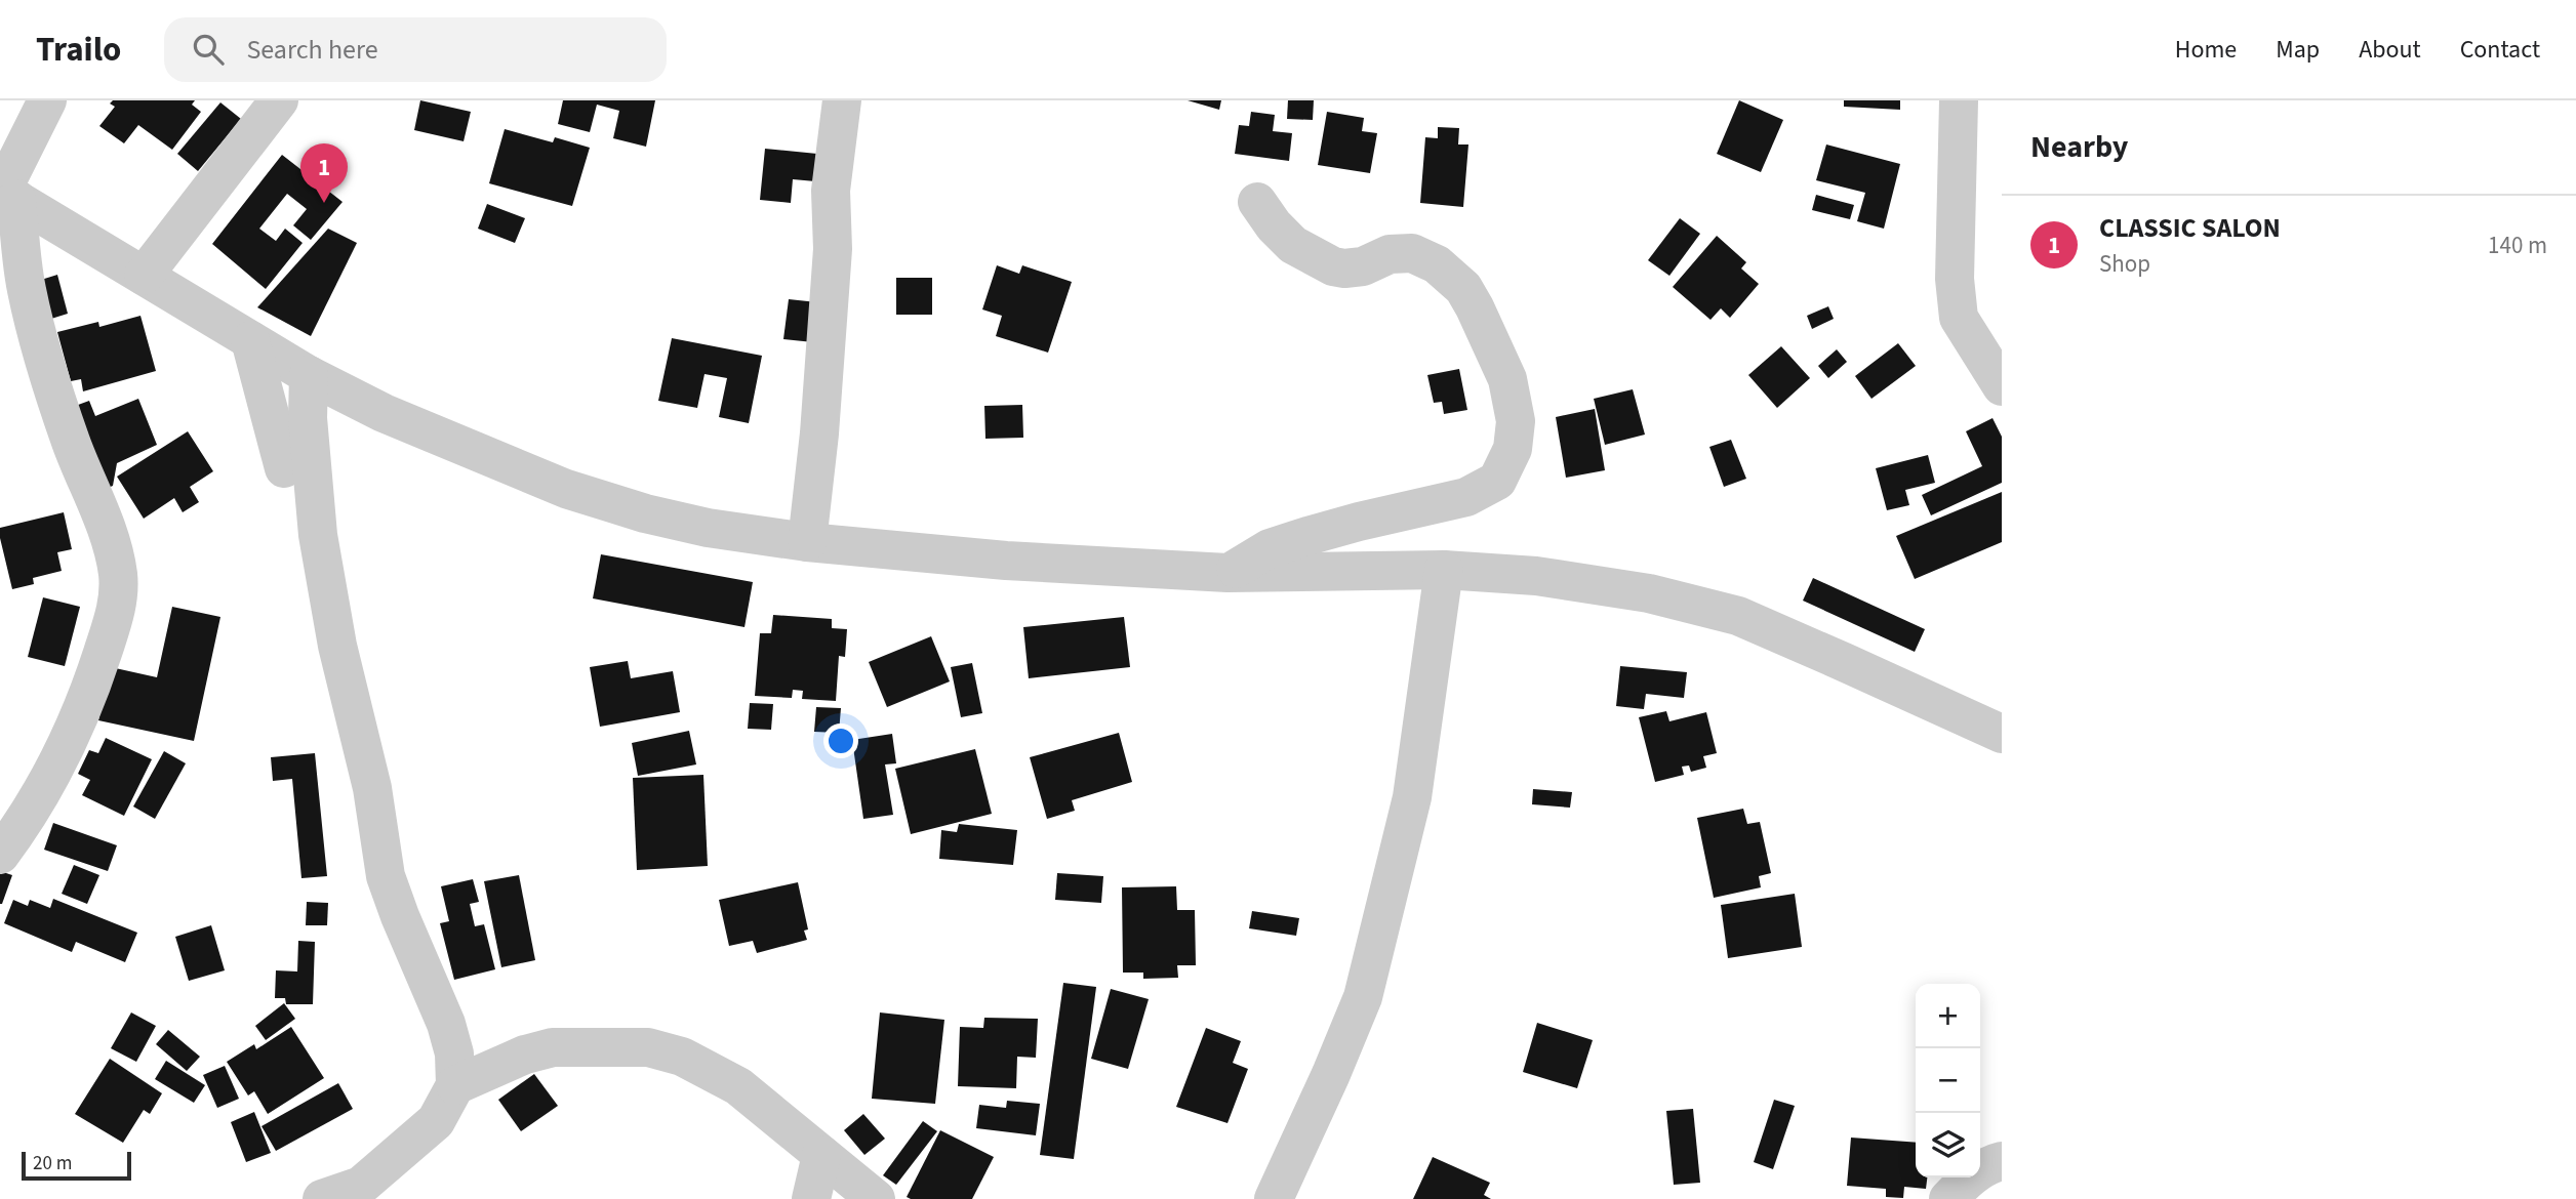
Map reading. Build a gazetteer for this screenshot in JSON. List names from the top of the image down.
{
  "scale_bar": "20 m",
  "page": {
    "header": "Trailo",
    "search": "Search here",
    "nav": [
      "Home",
      "Map",
      "About",
      "Contact"
    ],
    "heading": "Nearby",
    "pins": "1",
    "list": [
      {
        "mark": "1",
        "name": "CLASSIC SALON",
        "note": "Shop",
        "value": "140 m"
      }
    ],
    "map_buttons": ["+", "−"],
    "scale": "20 m"
  }
}
